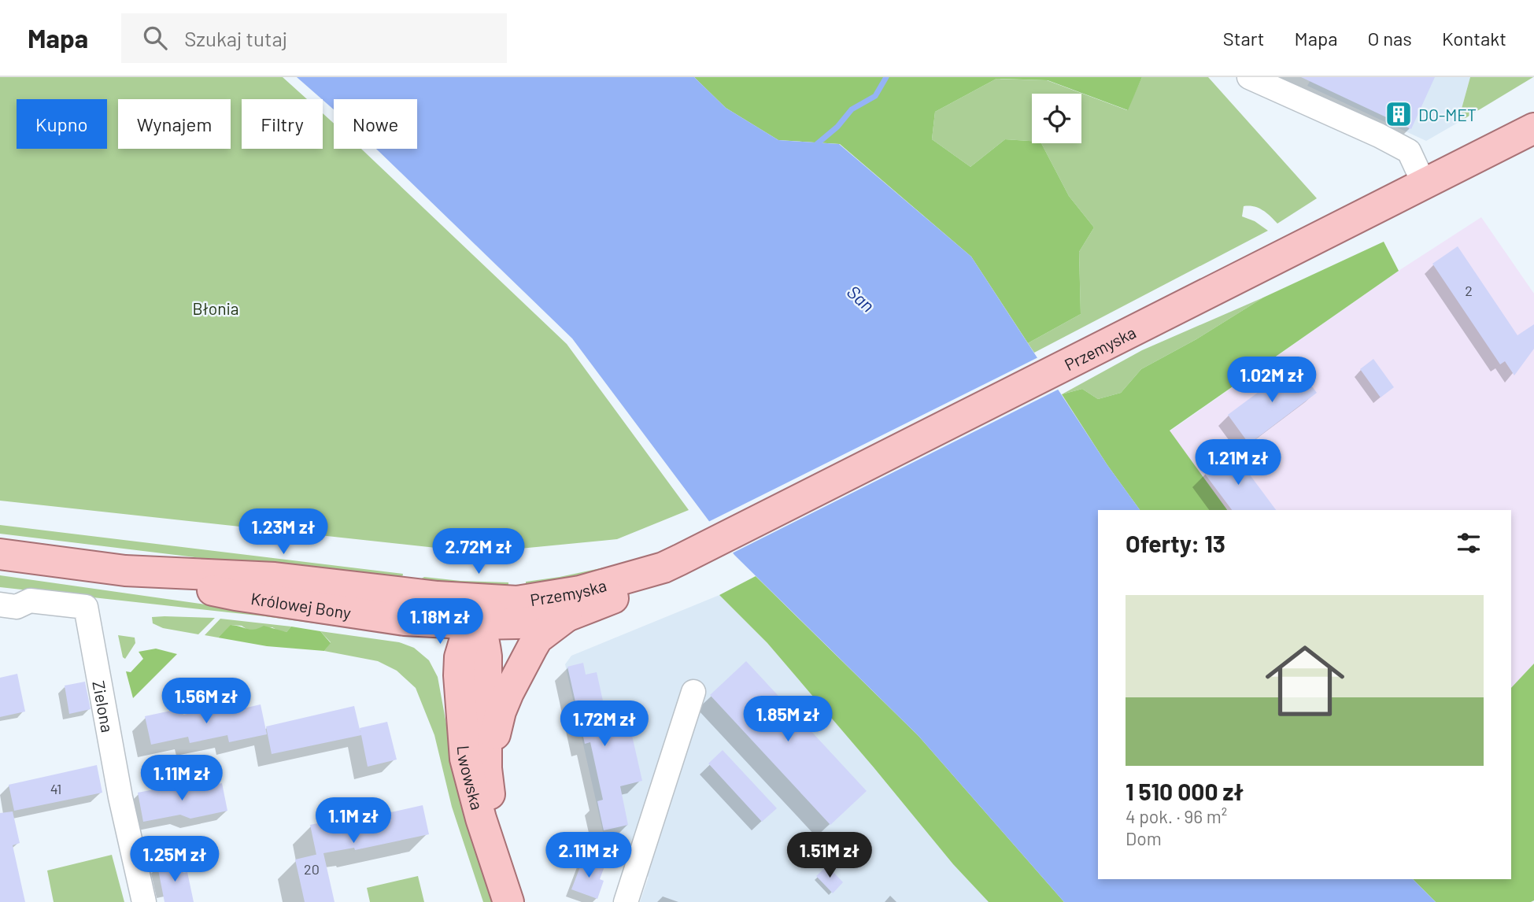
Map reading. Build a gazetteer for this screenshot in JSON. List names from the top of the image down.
{
  "streets": {
    "main road": ["Przemyska", "Królowej Bony", "Lwowska"],
    "street": ["Zielona"]
  },
  "crossings": [
    ["Przemyska", "Królowej Bony"],
    ["Przemyska", "Lwowska"],
    ["Królowej Bony", "Lwowska"]
  ],
  "water": ["San"],
  "parks": ["Błonia"],
  "places": {
    "building": ["DO-MET"]
  },
  "house_numbers": ["2", "41", "20"],
  "page": {
    "header": "Mapa",
    "search": "Szukaj tutaj",
    "nav": [
      "Start",
      "Mapa",
      "O nas",
      "Kontakt"
    ],
    "chip": [
      "Kupno",
      "Wynajem",
      "Filtry",
      "Nowe"
    ],
    "price": [
      "1.02M zł",
      "1.21M zł",
      "1.23M zł",
      "2.72M zł",
      "1.18M zł",
      "1.56M zł",
      "1.85M zł",
      "1.72M zł",
      "1.11M zł",
      "1.1M zł",
      "2.11M zł",
      "1.51M zł",
      "1.25M zł"
    ],
    "heading": "Oferty: 13",
    "list": [
      {
        "name": "1 510 000 zł",
        "note": "4 pok. · 96 m² · Dom"
      }
    ]
  }
}
